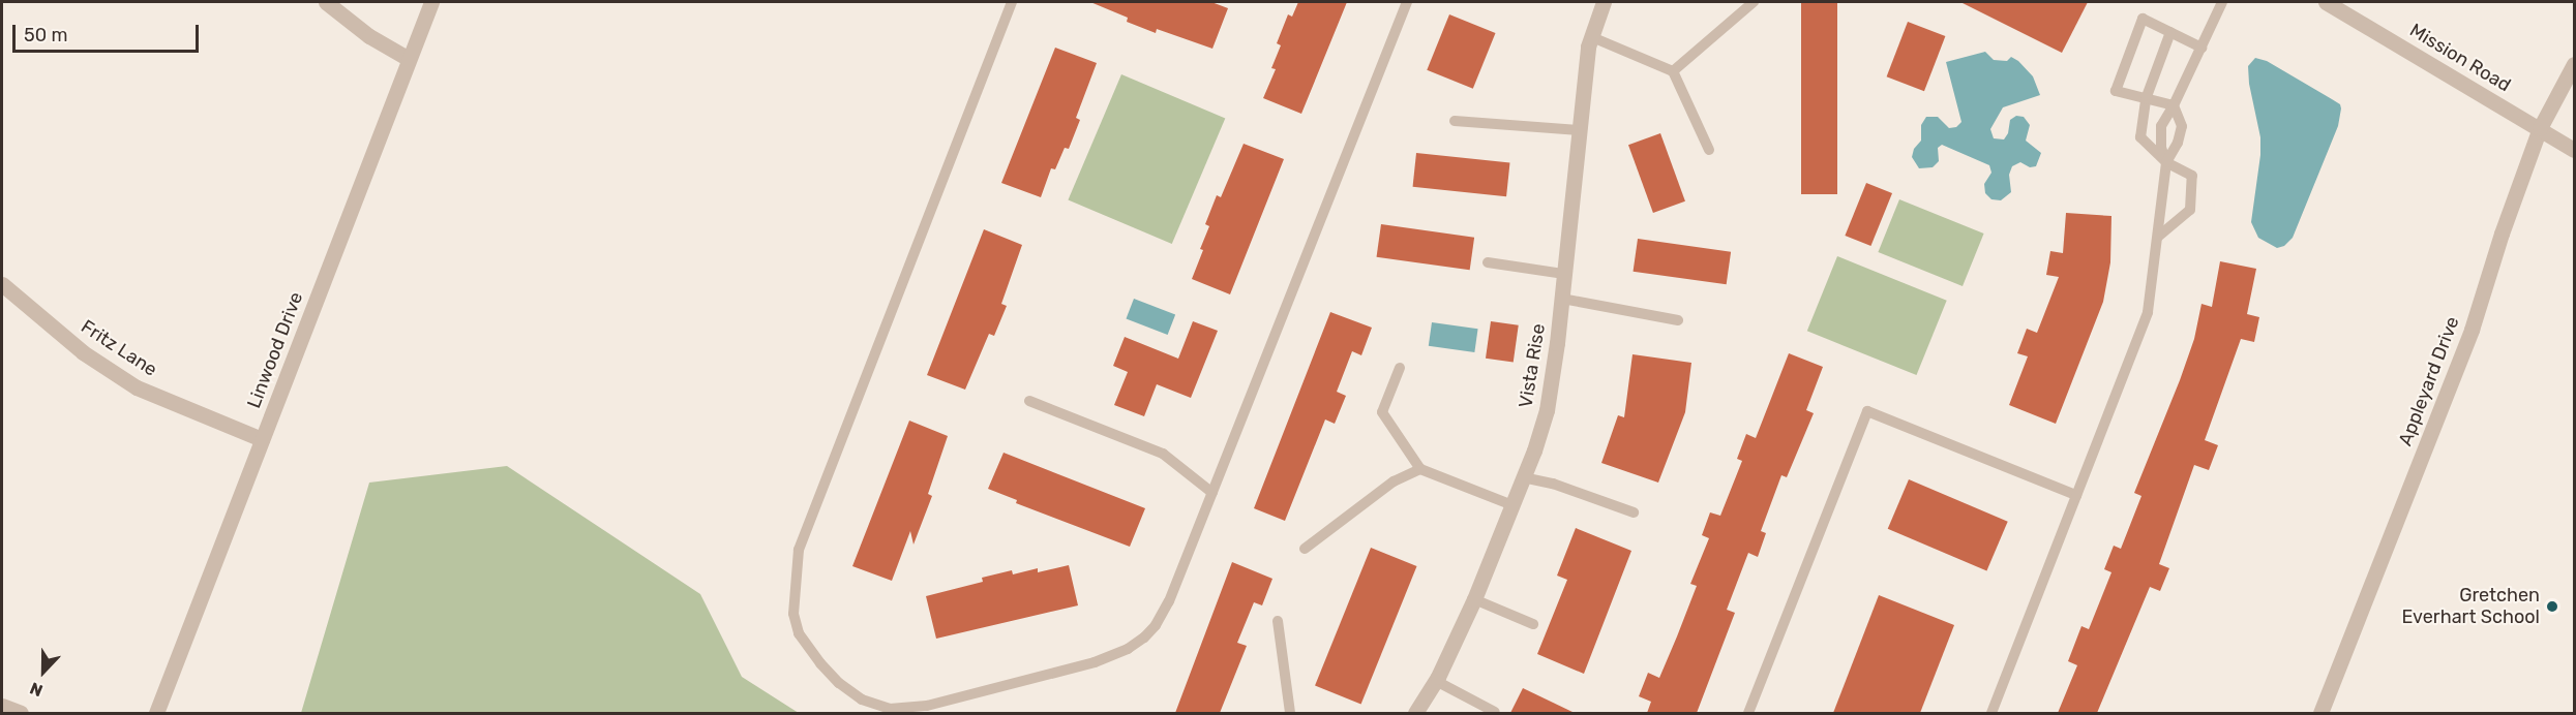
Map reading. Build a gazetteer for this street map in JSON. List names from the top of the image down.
{
  "streets": {
    "street": [
      "Mission Road",
      "Fritz Lane",
      "Linwood Drive",
      "Vista Rise",
      "Appleyard Drive"
    ]
  },
  "crossings": [
    ["Mission Road", "Appleyard Drive"],
    ["Fritz Lane", "Linwood Drive"]
  ],
  "places": ["Gretchen Everhart School"],
  "scale_bar": "50 m",
  "north": "bottom"
}
